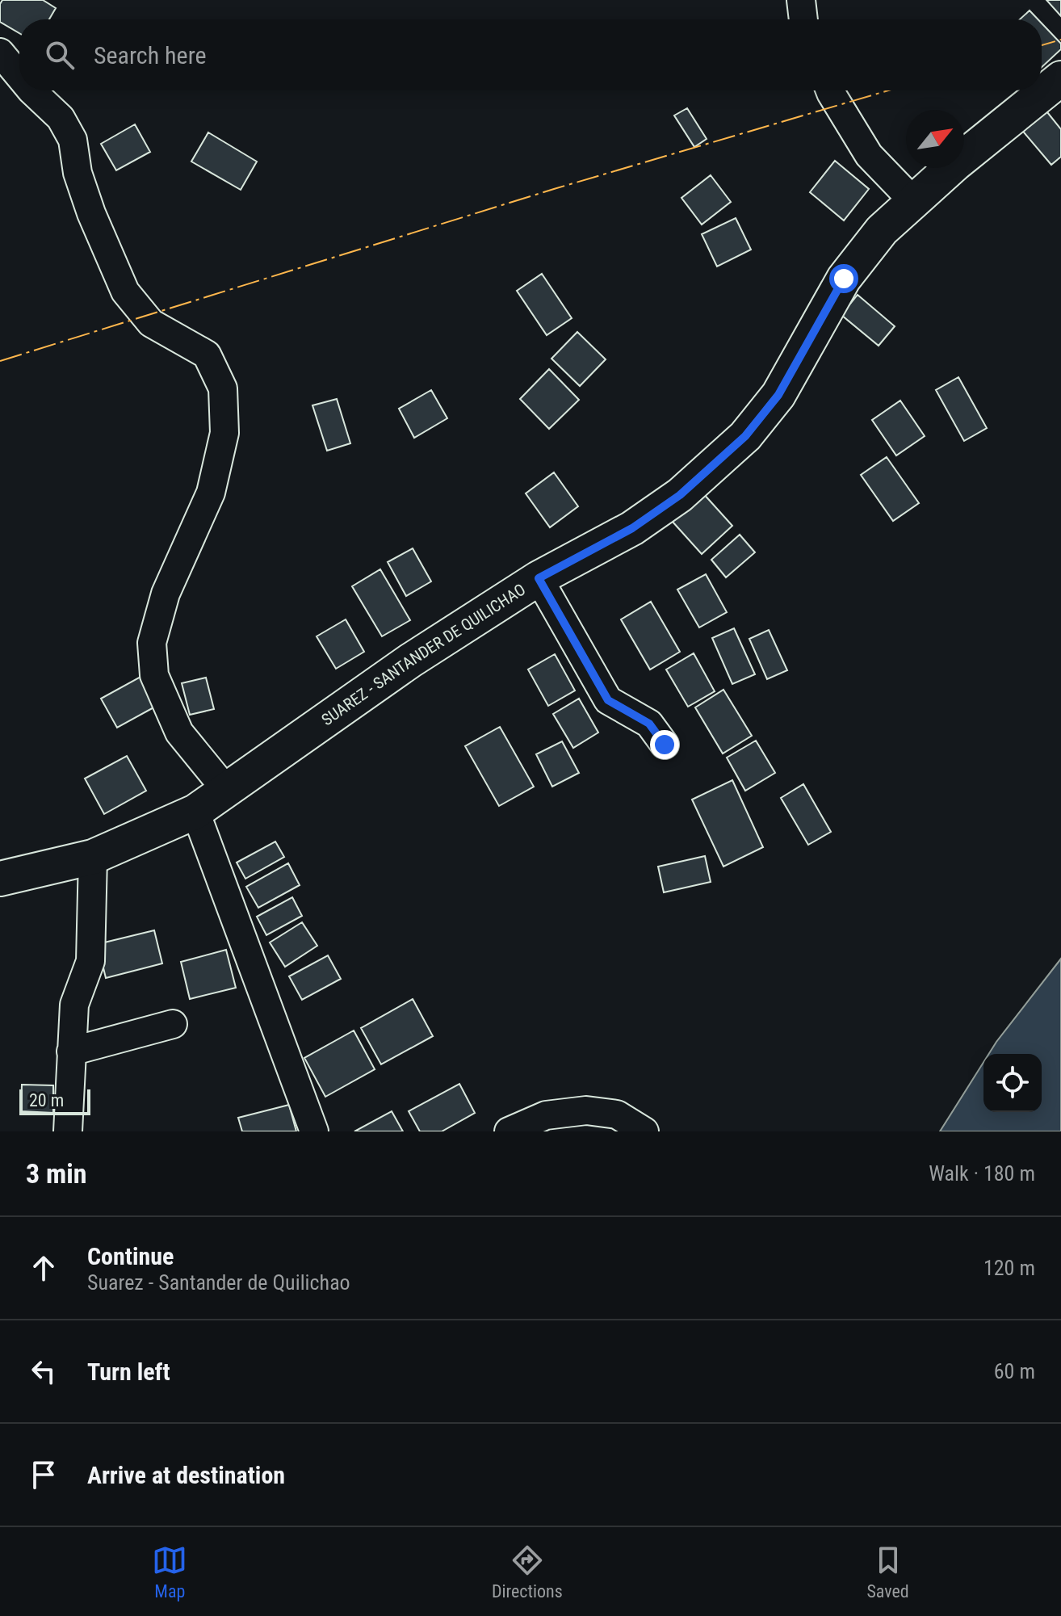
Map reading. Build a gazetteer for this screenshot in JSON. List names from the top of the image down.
{
  "streets": {
    "main road": ["SUAREZ - SANTANDER DE QUILICHAO"]
  },
  "scale_bar": "20 m",
  "north": "top right",
  "page": {
    "search": "Search here",
    "scale": "20 m",
    "heading": ["3 min", "Walk · 180 m"],
    "list": [
      ["Continue", "Suarez - Santander de Quilichao", "120 m"],
      ["Turn left", "60 m"],
      "Arrive at destination"
    ],
    "nav": ["Map", "Directions", "Saved"]
  }
}
